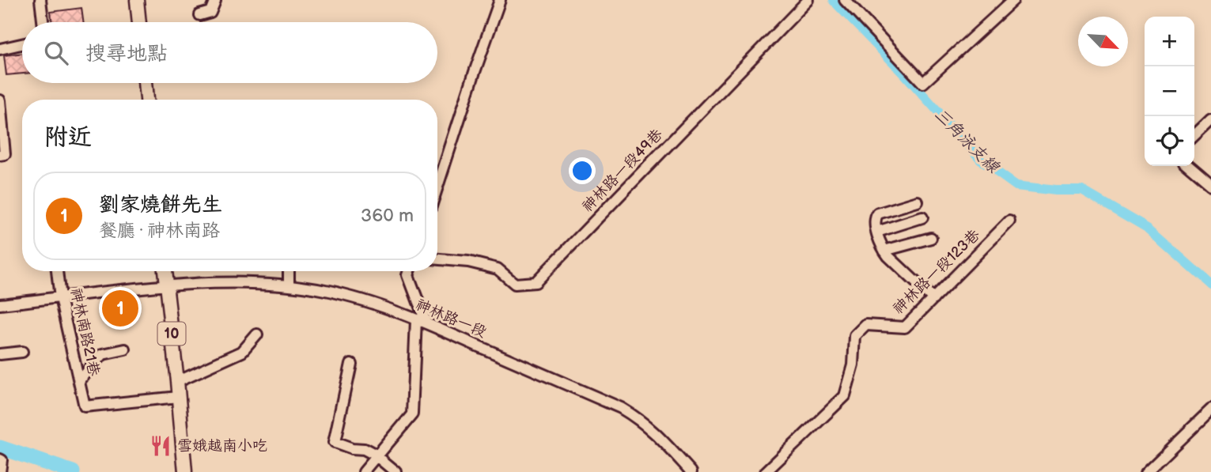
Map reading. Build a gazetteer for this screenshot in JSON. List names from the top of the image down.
{
  "streets": {
    "main road": ["10"],
    "street": [
      "神林路一段49巷",
      "神林路一段123巷",
      "神林路一段",
      "神林南路21巷"
    ]
  },
  "crossings": [
    ["神林路一段", "神林南路21巷"],
    ["神林路一段", "10"],
    ["神林南路21巷", "10"]
  ],
  "water": ["三角泳支線"],
  "places": {
    "restaurant": ["雪娥越南小吃"]
  },
  "north": "bottom right",
  "page": {
    "map_buttons": ["+", "−"],
    "search": "搜尋地點",
    "heading": "附近",
    "list": [
      {
        "mark": "1",
        "name": "劉家燒餅先生",
        "note": "餐廳 · 神林南路",
        "value": "360 m"
      }
    ],
    "pins": "1"
  }
}
